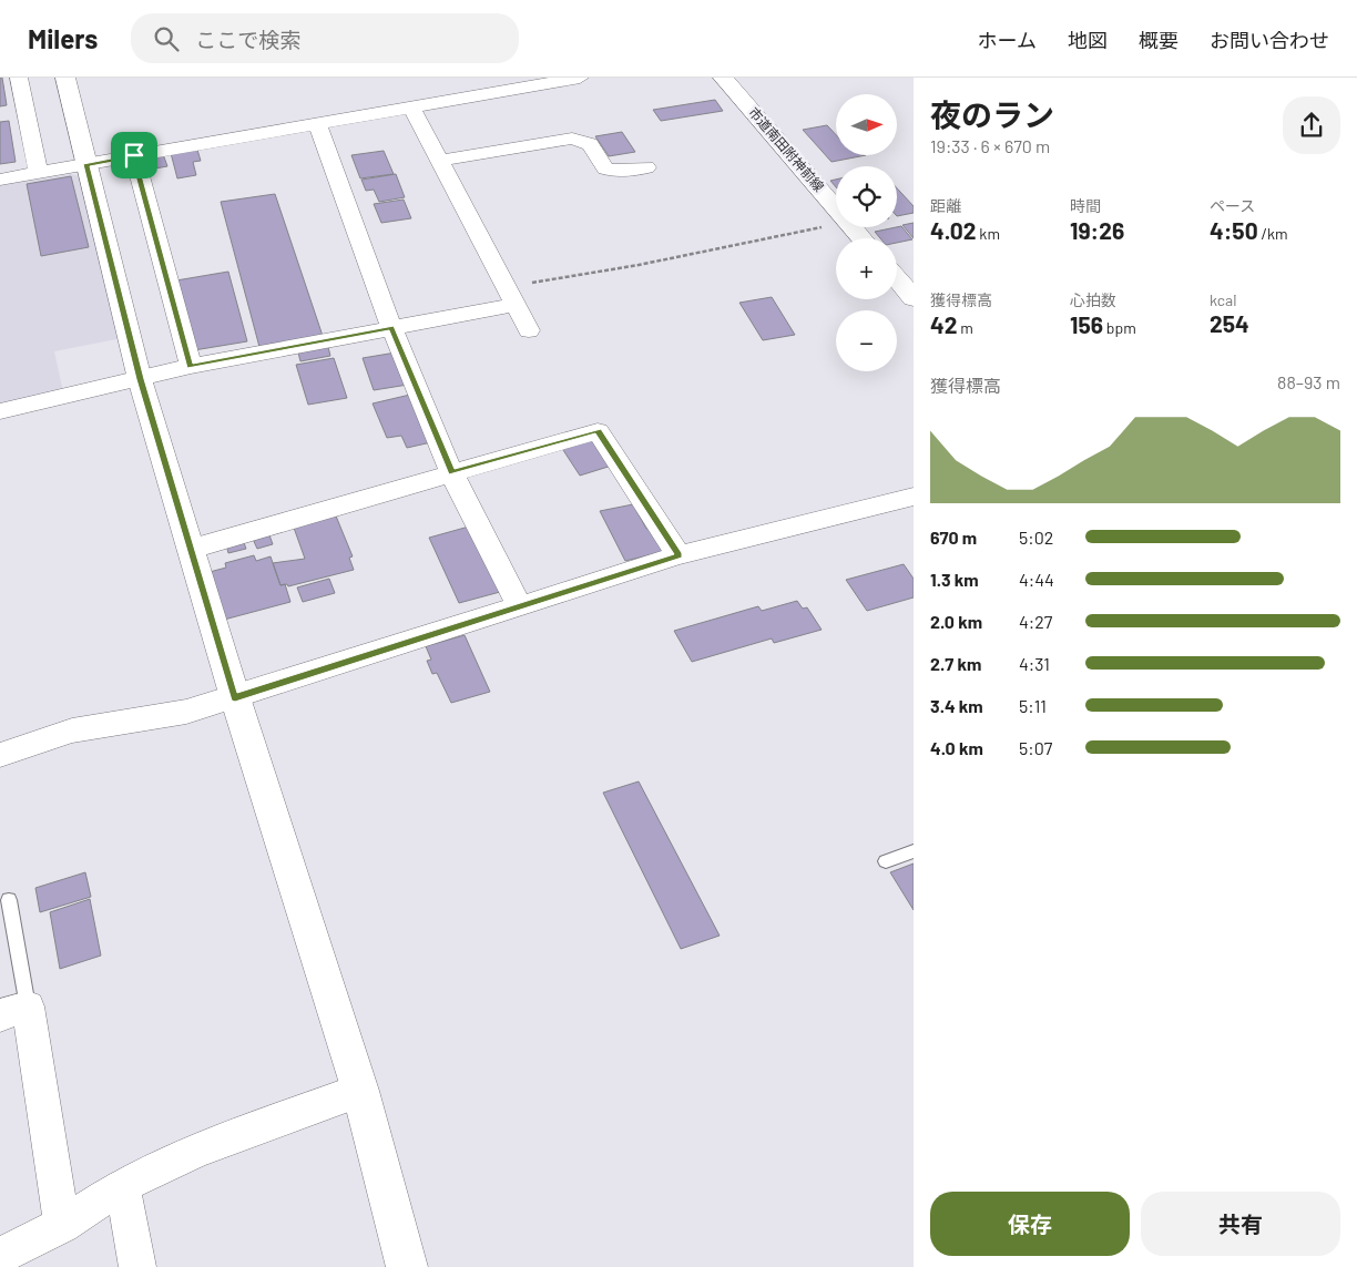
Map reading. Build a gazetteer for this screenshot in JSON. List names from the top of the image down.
{
  "streets": {
    "street": ["市道南田附神前線"]
  },
  "north": "right",
  "page": {
    "header": "Milers",
    "search": "ここで検索",
    "nav": [
      "ホーム",
      "地図",
      "概要",
      "お問い合わせ"
    ],
    "heading": ["夜のラン", "19:33 · 6 × 670 m"],
    "map_buttons": ["+", "−"],
    "stats": [
      ["距離", "4.02 km"],
      ["時間", "19:26"],
      ["ペース", "4:50 /km"],
      ["獲得標高", "42 m"],
      ["心拍数", "156 bpm"],
      ["kcal", "254"]
    ],
    "chart": ["獲得標高", "88–93 m"],
    "list": [
      {
        "name": "670 m",
        "note": "5:02"
      },
      {
        "name": "1.3 km",
        "note": "4:44"
      },
      {
        "name": "2.0 km",
        "note": "4:27"
      },
      {
        "name": "2.7 km",
        "note": "4:31"
      },
      {
        "name": "3.4 km",
        "note": "5:11"
      },
      {
        "name": "4.0 km",
        "note": "5:07"
      }
    ],
    "buttons": ["保存", "共有"]
  }
}
